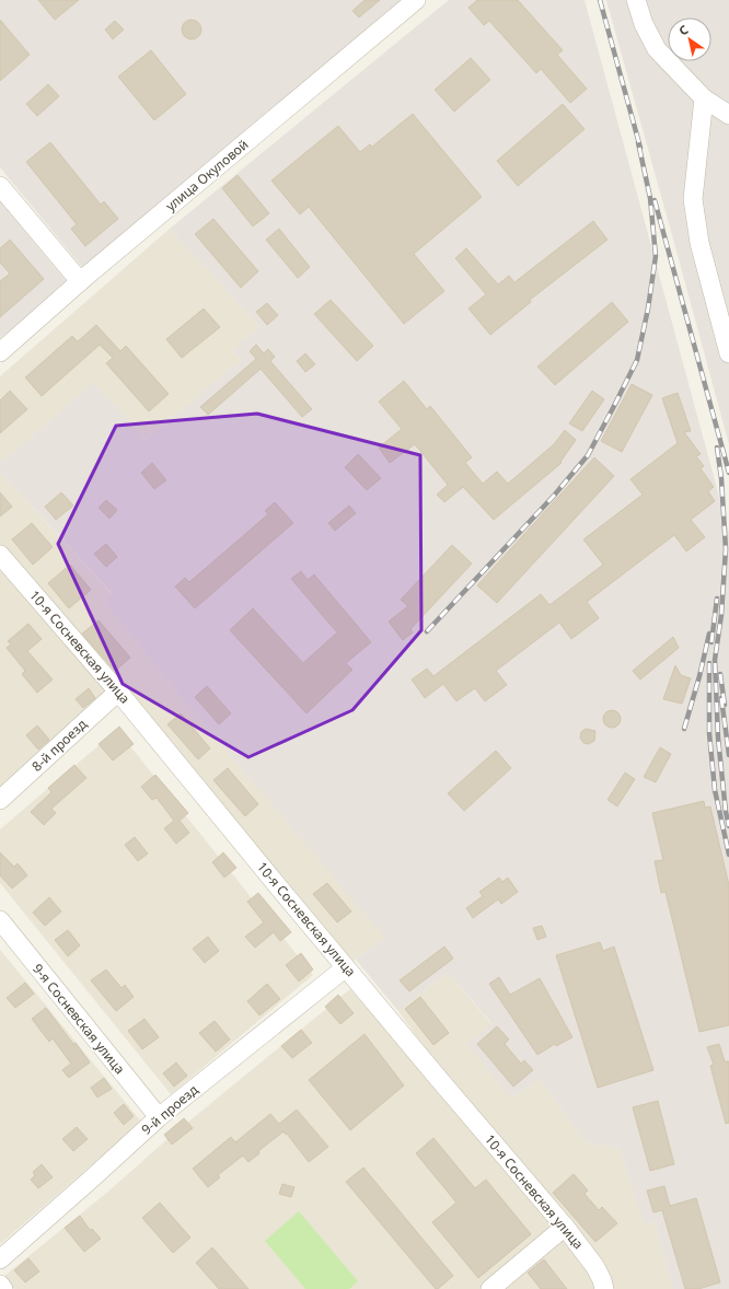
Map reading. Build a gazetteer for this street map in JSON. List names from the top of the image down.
{
  "streets": {
    "street": [
      "улица Окуловой",
      "10-я Сосневская улица",
      "8-й проезд",
      "9-я Сосневская улица",
      "9-й проезд"
    ]
  },
  "crossings": [
    ["10-я Сосневская улица", "8-й проезд"],
    ["10-я Сосневская улица", "9-й проезд"],
    ["9-я Сосневская улица", "9-й проезд"]
  ],
  "north": "top left"
}
